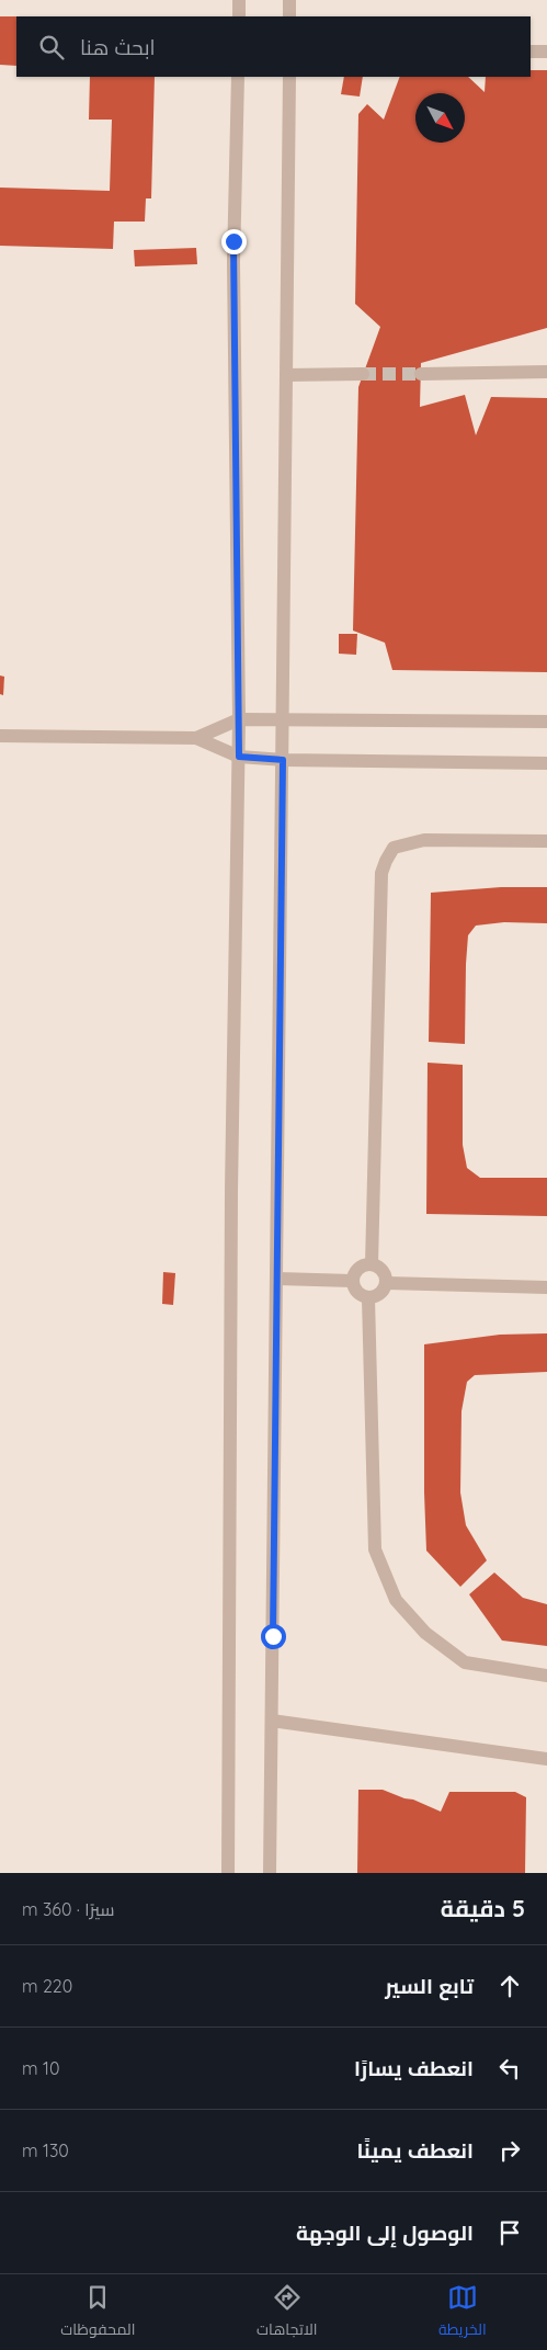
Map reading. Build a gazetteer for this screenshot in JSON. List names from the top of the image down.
{
  "north": "bottom right",
  "page": {
    "search": "ابحث هنا",
    "heading": ["5 دقيقة", "سيرًا · 360 m"],
    "list": [
      ["تابع السير", "220 m"],
      ["انعطف يسارًا", "10 m"],
      ["انعطف يمينًا", "130 m"],
      "الوصول إلى الوجهة"
    ],
    "nav": ["الخريطة", "الاتجاهات", "المحفوظات"]
  }
}
